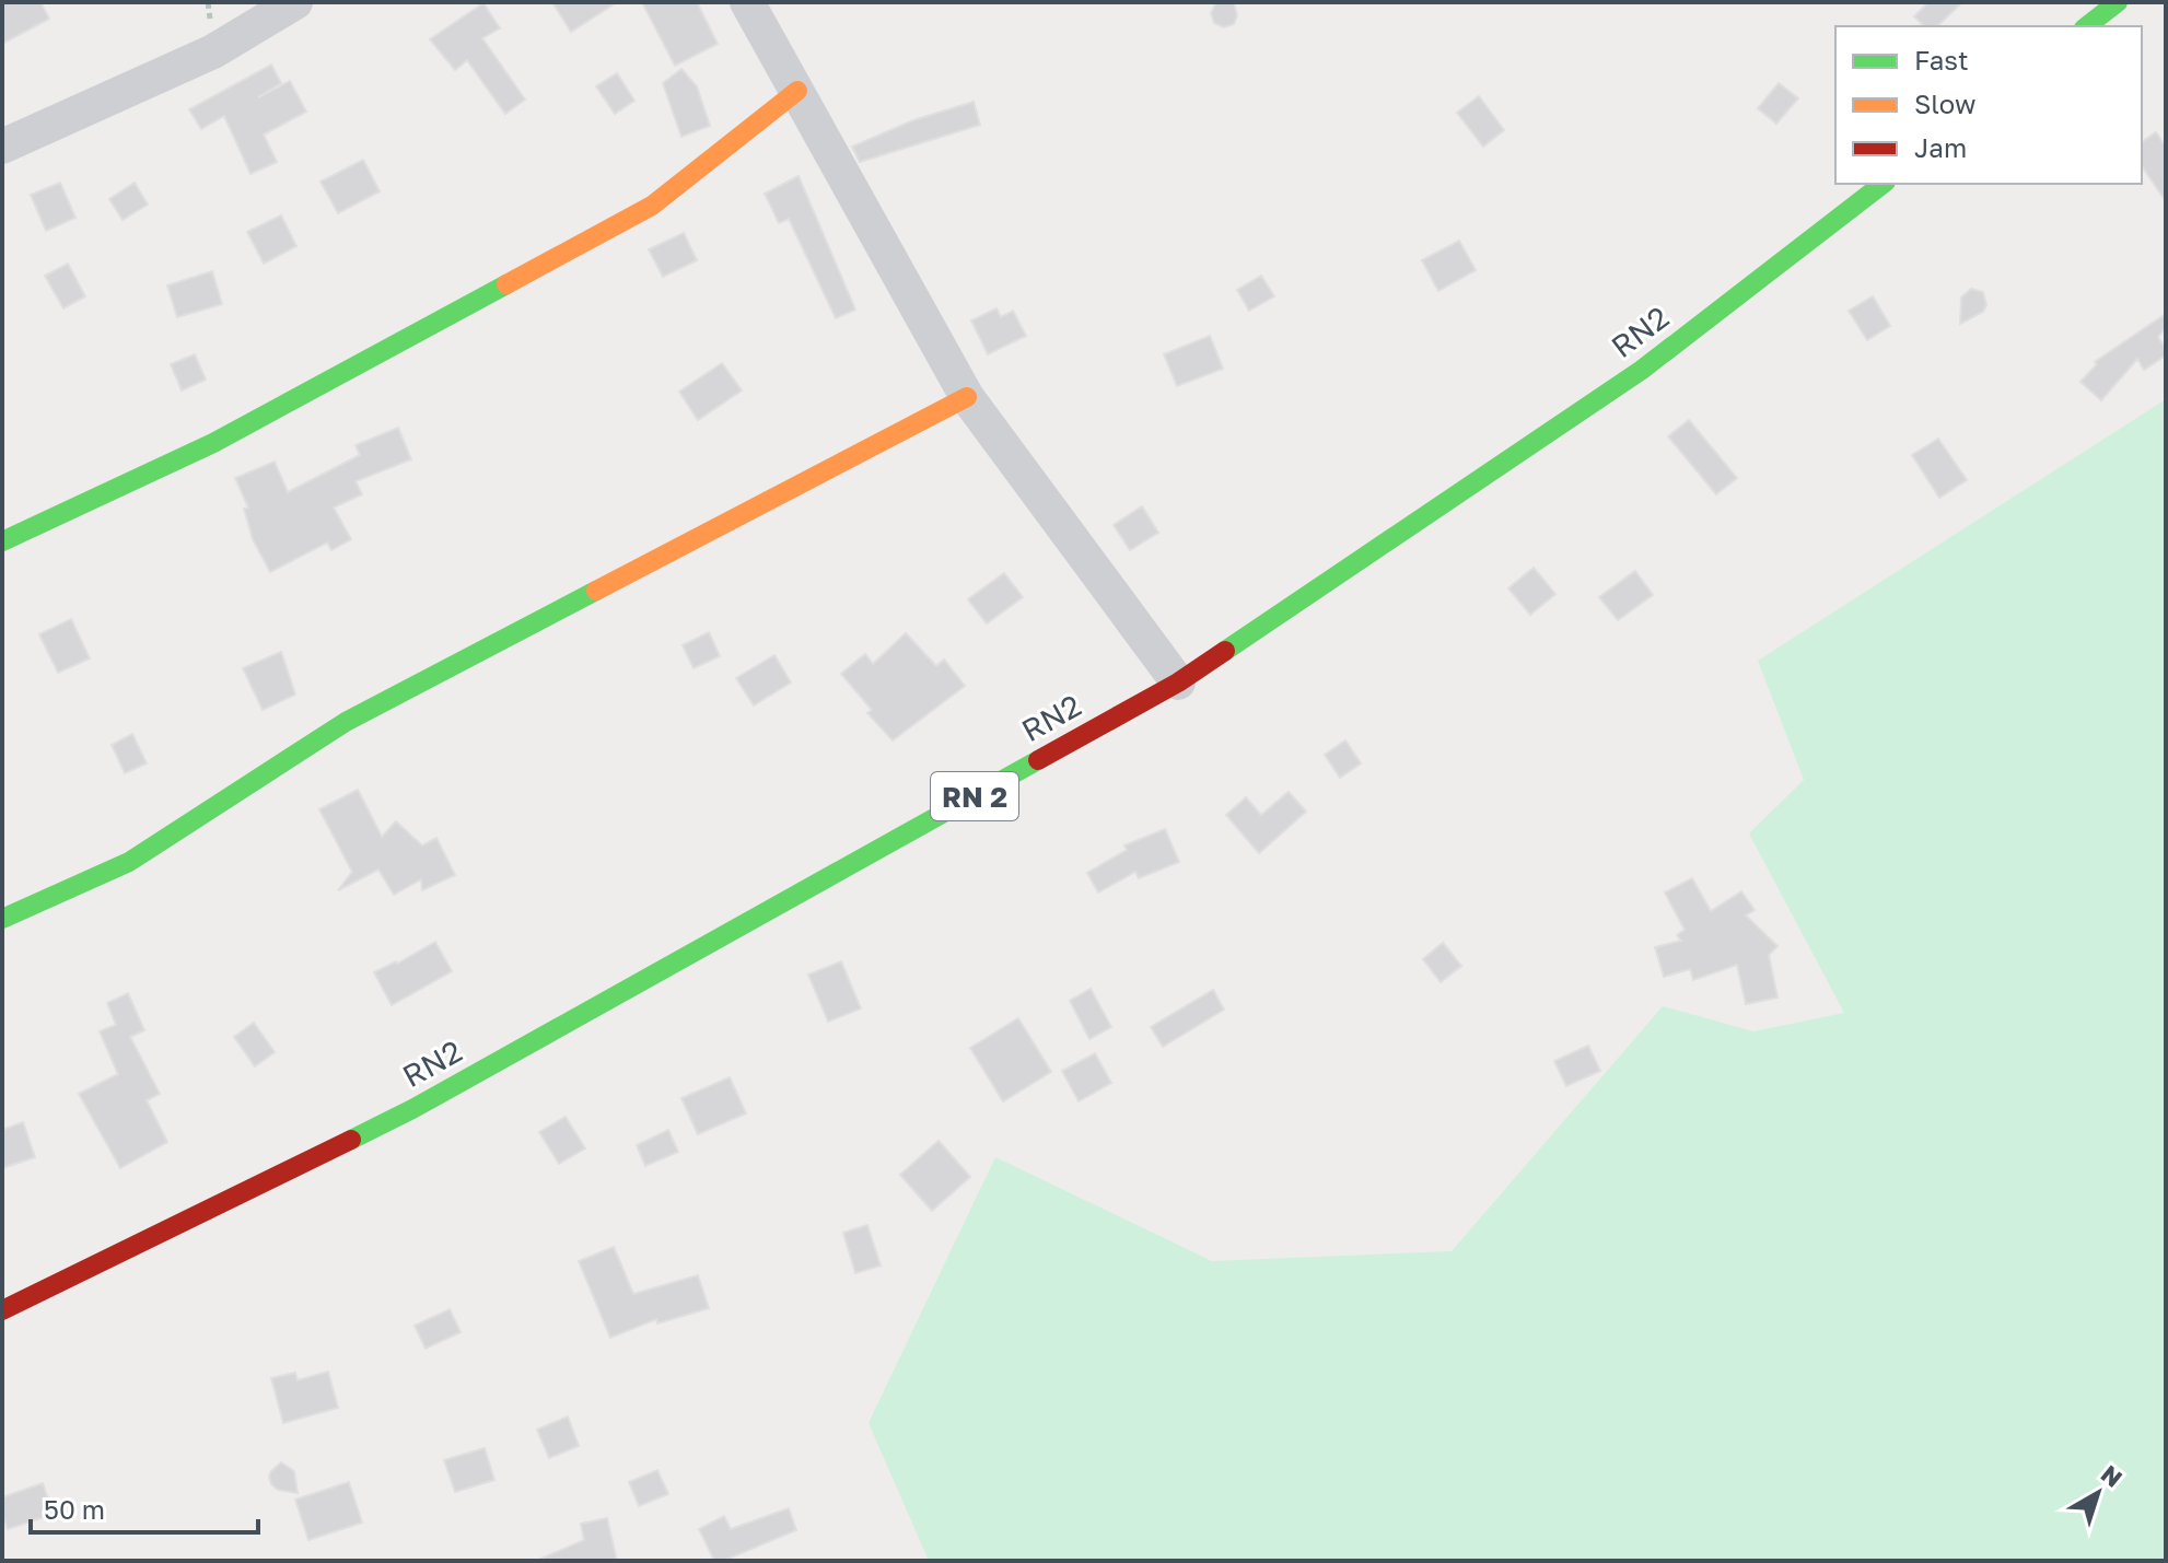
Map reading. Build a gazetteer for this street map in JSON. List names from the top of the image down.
{
  "streets": {
    "main road": ["RN2", "RN 2"]
  },
  "legend": ["Fast", "Slow", "Jam"],
  "scale_bar": "50 m",
  "north": "top right"
}
